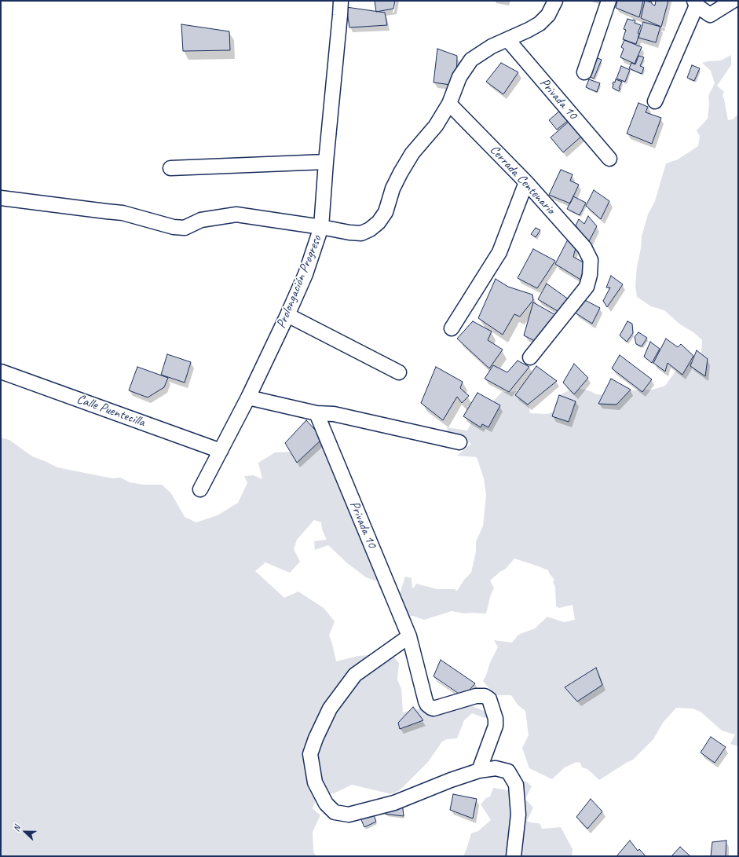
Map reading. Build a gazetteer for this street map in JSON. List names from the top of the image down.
{
  "streets": {
    "street": [
      "Privada 10",
      "Cerrada Centenario",
      "Prolongación Progreso",
      "Calle Puentecilla"
    ]
  },
  "crossings": [
    ["Prolongación Progreso", "Calle Puentecilla"]
  ],
  "north": "left"
}
